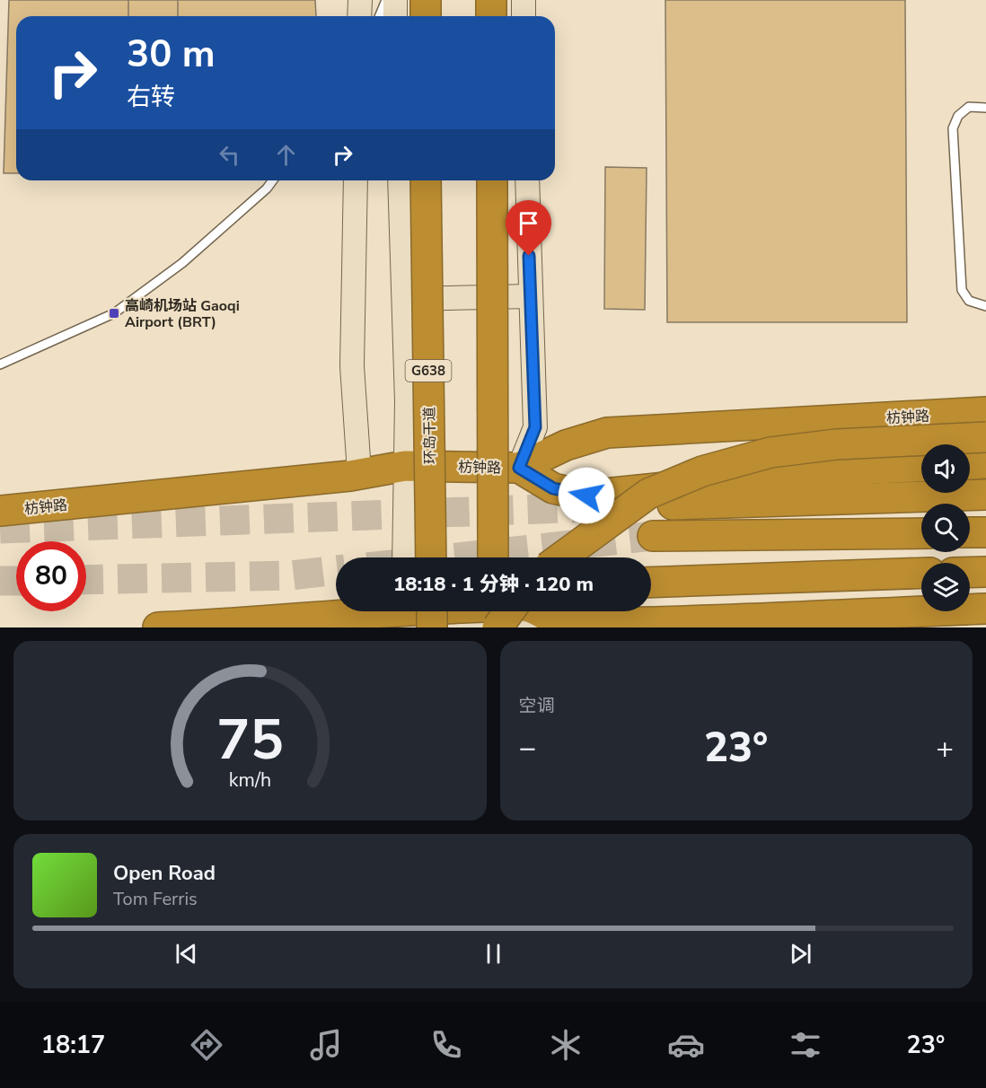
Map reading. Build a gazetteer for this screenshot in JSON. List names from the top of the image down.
{
  "streets": {
    "highway": ["G638", "枋钟路", "环岛干道"]
  },
  "places": {
    "transit": ["高崎机场站 Gaoqi Airport (BRT)"]
  },
  "page": {
    "turn": ["30 m", "右转"],
    "limit": "80",
    "trip": "18:18 · 1 分钟 · 120 m",
    "tile": "空调",
    "heat": ["−", "23°", "+"],
    "song": ["Open Road", "Tom Ferris"],
    "tabs": ["18:17", "23°"],
    "gauge": ["75", "km/h"]
  }
}
